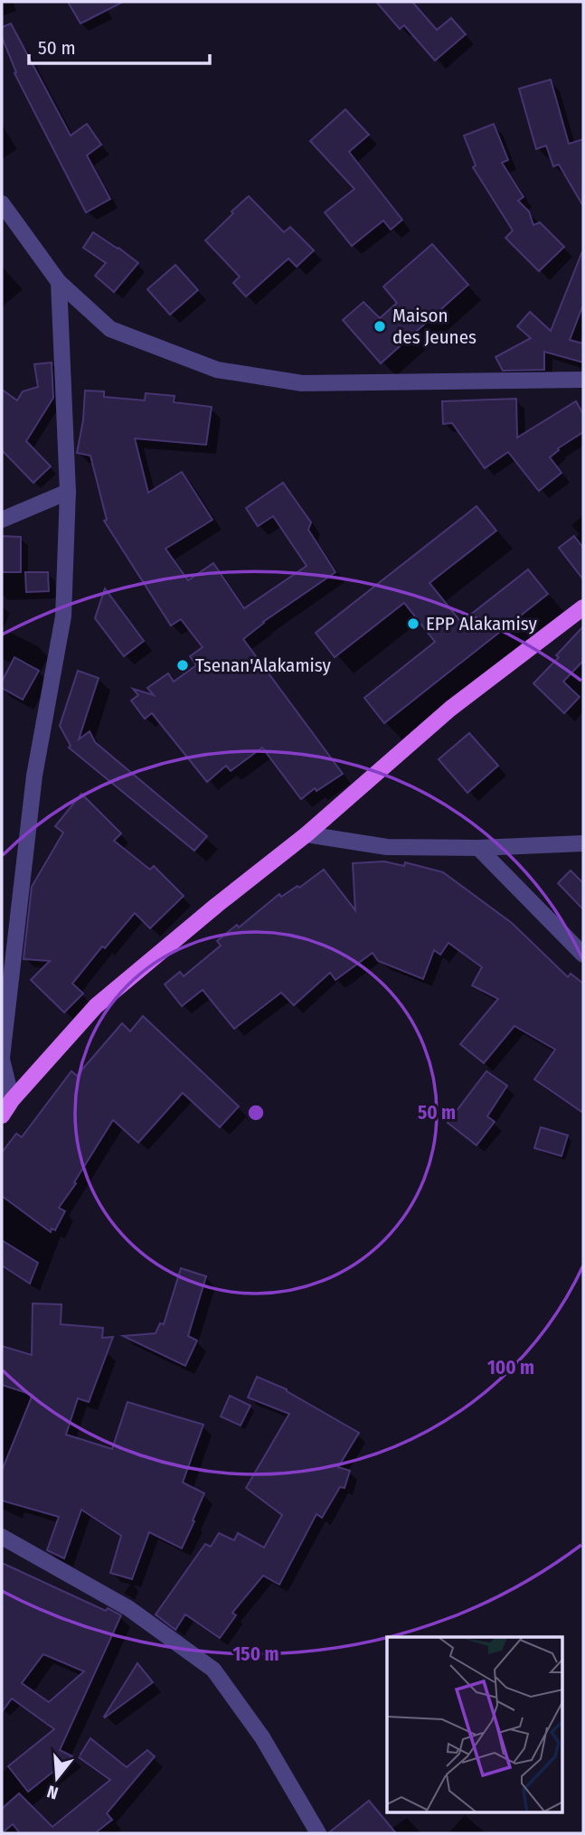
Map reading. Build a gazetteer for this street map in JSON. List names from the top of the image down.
{
  "places": ["Maison des Jeunes", "EPP Alakamisy", "Tsenan'Alakamisy"],
  "scale_bar": "50 m",
  "north": "bottom",
  "rings": ["50 m", "100 m", "150 m"]
}
